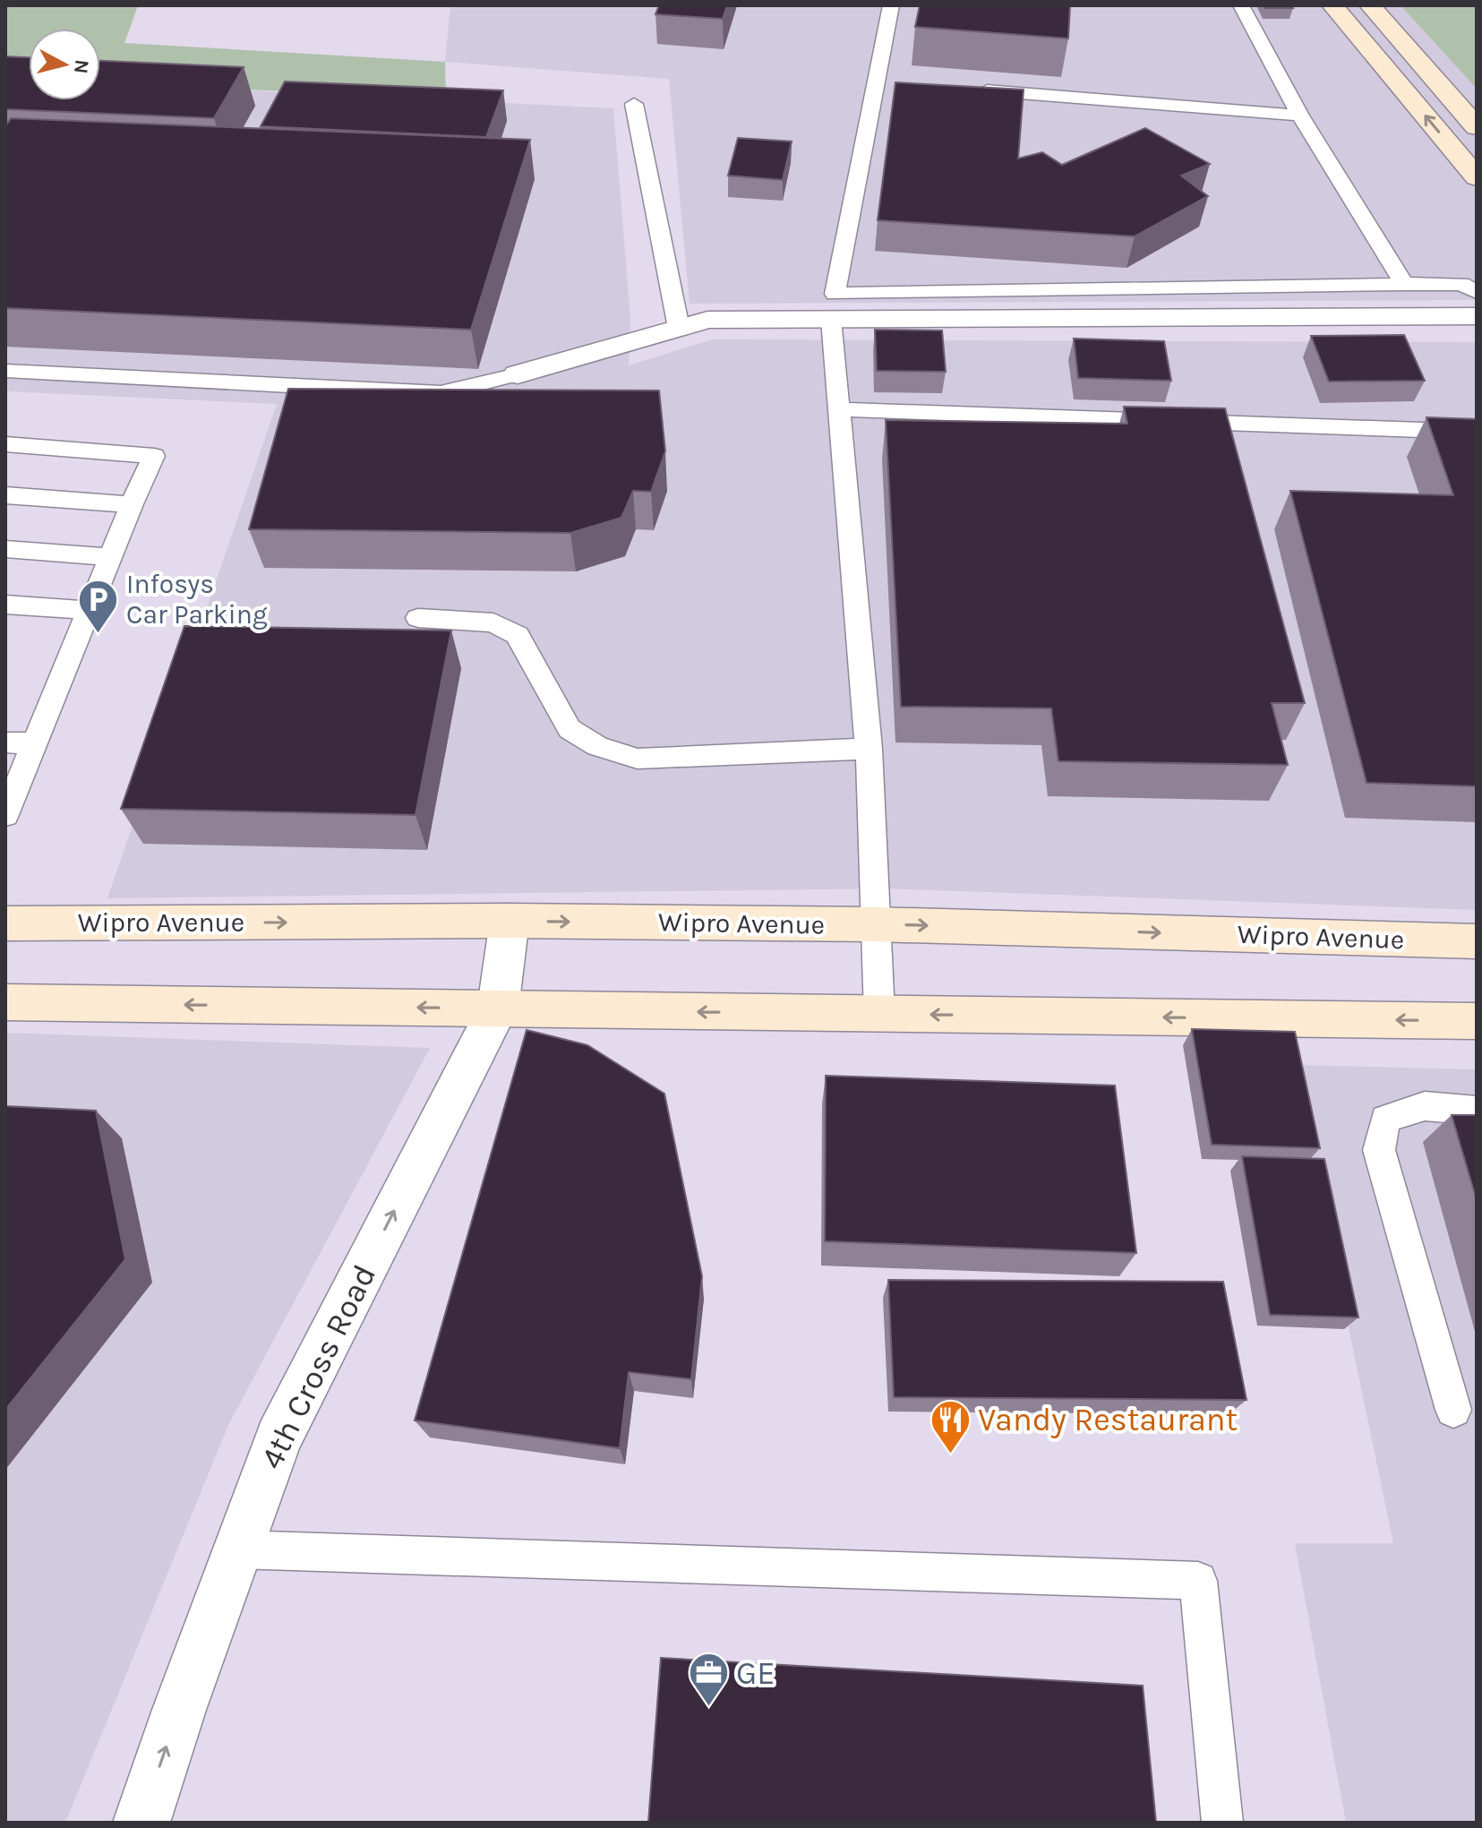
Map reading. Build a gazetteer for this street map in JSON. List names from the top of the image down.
{
  "streets": {
    "main road": ["Wipro Avenue"],
    "street": ["4th Cross Road"]
  },
  "crossings": [
    ["Wipro Avenue", "4th Cross Road"]
  ],
  "one_way": ["4th Cross Road"],
  "places": {
    "parking": ["Infosys Car Parking"],
    "restaurant": ["Vandy Restaurant"],
    "office": ["GE"]
  },
  "north": "right"
}
